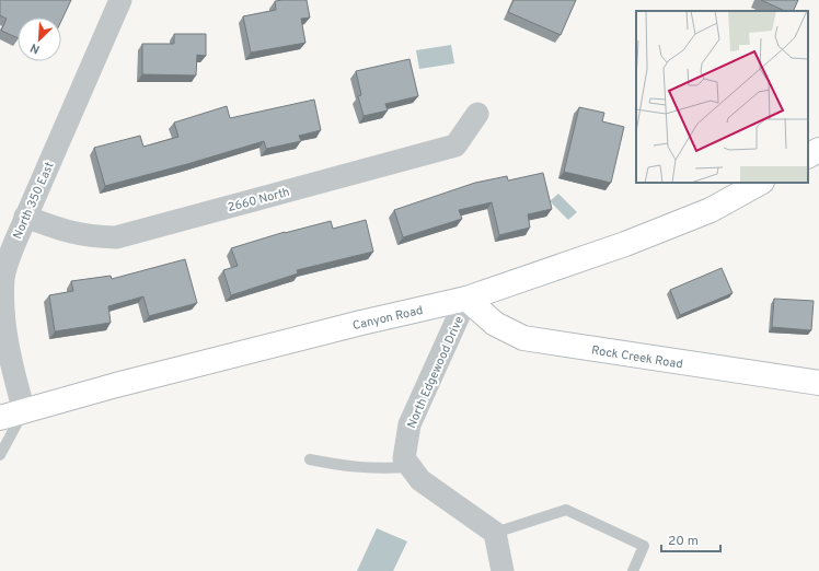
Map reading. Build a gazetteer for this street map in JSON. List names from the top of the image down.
{
  "streets": {
    "main road": ["Canyon Road", "Rock Creek Road"],
    "street": ["2660 North", "North 350 East", "North Edgewood Drive"]
  },
  "crossings": [
    ["2660 North", "North 350 East"],
    ["North 350 East", "Canyon Road"],
    ["Canyon Road", "Rock Creek Road"],
    ["Canyon Road", "North Edgewood Drive"],
    ["Rock Creek Road", "North Edgewood Drive"]
  ],
  "scale_bar": "20 m",
  "north": "bottom left"
}
